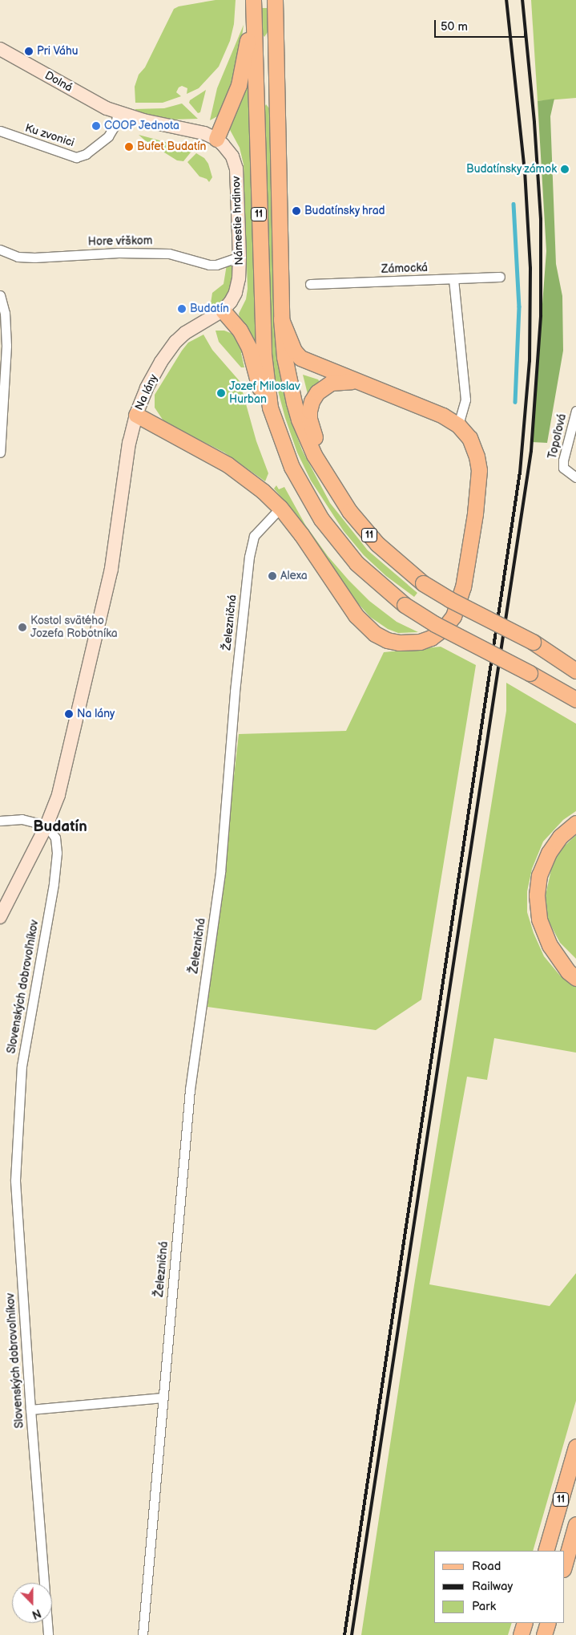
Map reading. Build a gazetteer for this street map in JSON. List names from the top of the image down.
{
  "streets": {
    "main road": [
      "Dolná",
      "11",
      "Námestie hrdinov",
      "Na lány"
    ],
    "street": [
      "Ku zvonici",
      "Hore vŕškom",
      "Zámocká",
      "Topoľová",
      "Železničná",
      "Slovenských dobrovoľníkov"
    ]
  },
  "crossings": [
    ["Dolná", "Ku zvonici"],
    ["Dolná", "Námestie hrdinov"],
    ["Ku zvonici", "Námestie hrdinov"],
    ["Námestie hrdinov", "Hore vŕškom"],
    ["Námestie hrdinov", "Na lány"],
    ["Na lány", "Slovenských dobrovoľníkov"]
  ],
  "districts": ["Budatín"],
  "places": [
    "Pri Váhu",
    "COOP Jednota",
    "Bufet Budatín",
    "Budatínsky zámok",
    "Budatínsky hrad",
    "Budatín",
    "Jozef Miloslav Hurban",
    "Alexa",
    "Kostol svätého Jozefa Robotníka",
    "Na lány"
  ],
  "legend": ["Road", "Railway", "Park"],
  "scale_bar": "50 m",
  "north": "bottom"
}
